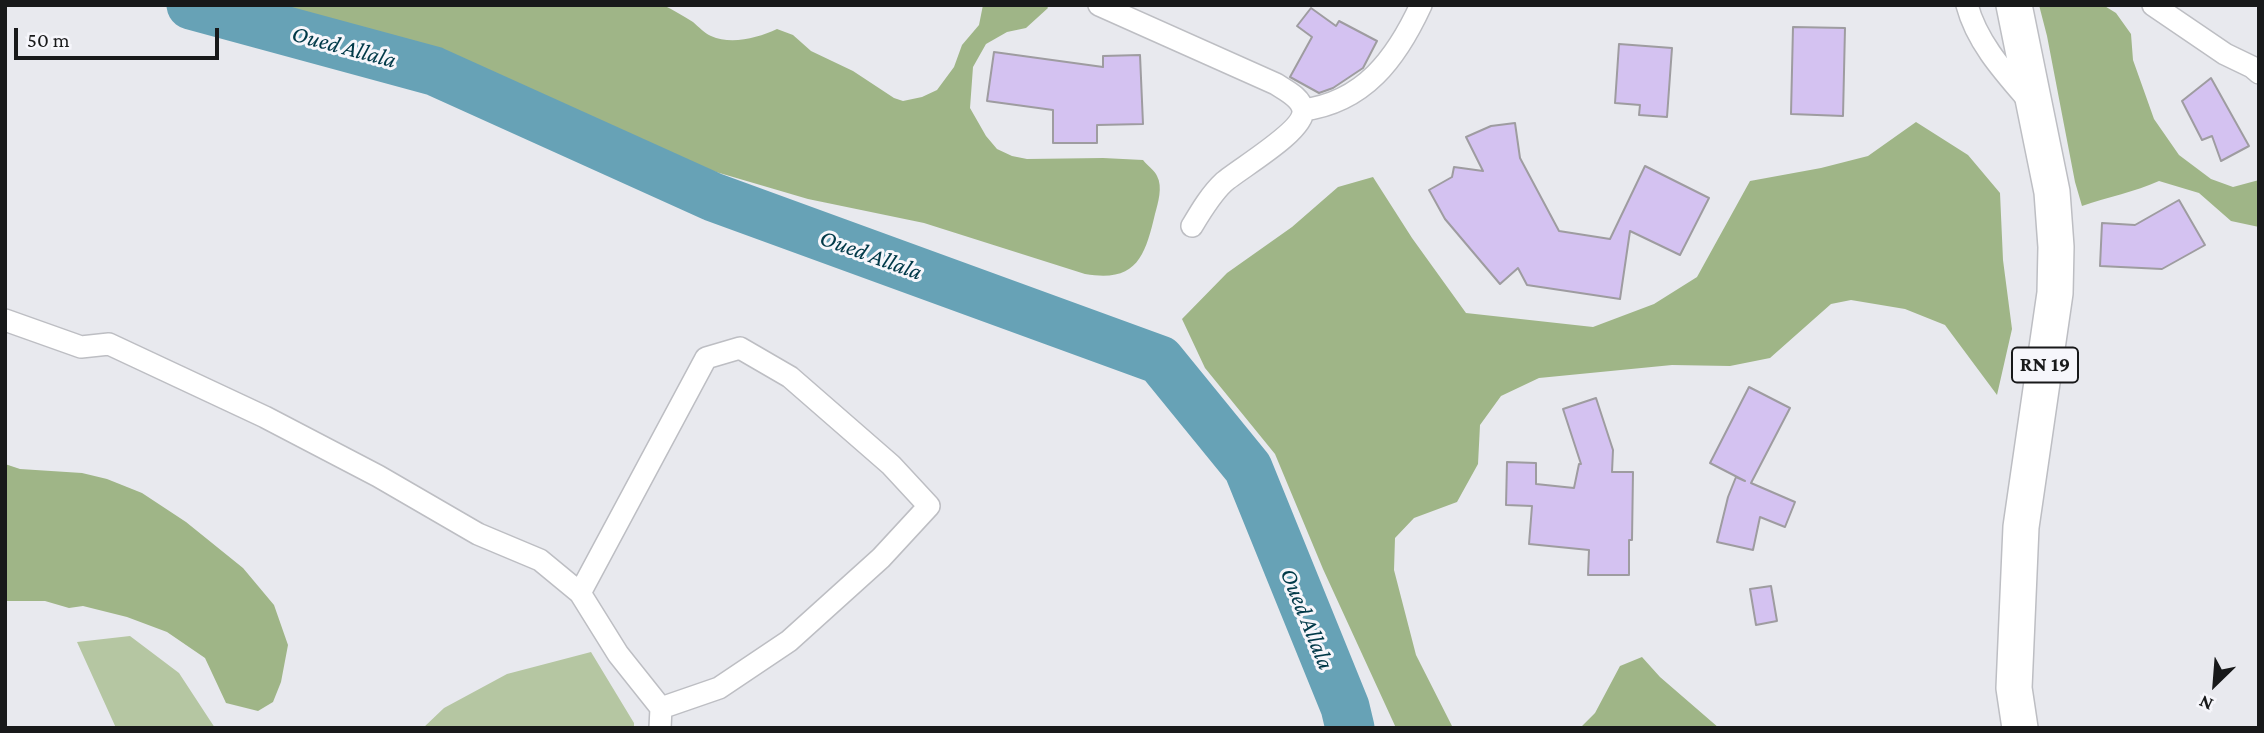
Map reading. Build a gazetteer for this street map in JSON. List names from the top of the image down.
{
  "streets": {
    "main road": ["RN 19"]
  },
  "water": ["Oued Allala"],
  "scale_bar": "50 m",
  "north": "bottom left"
}
